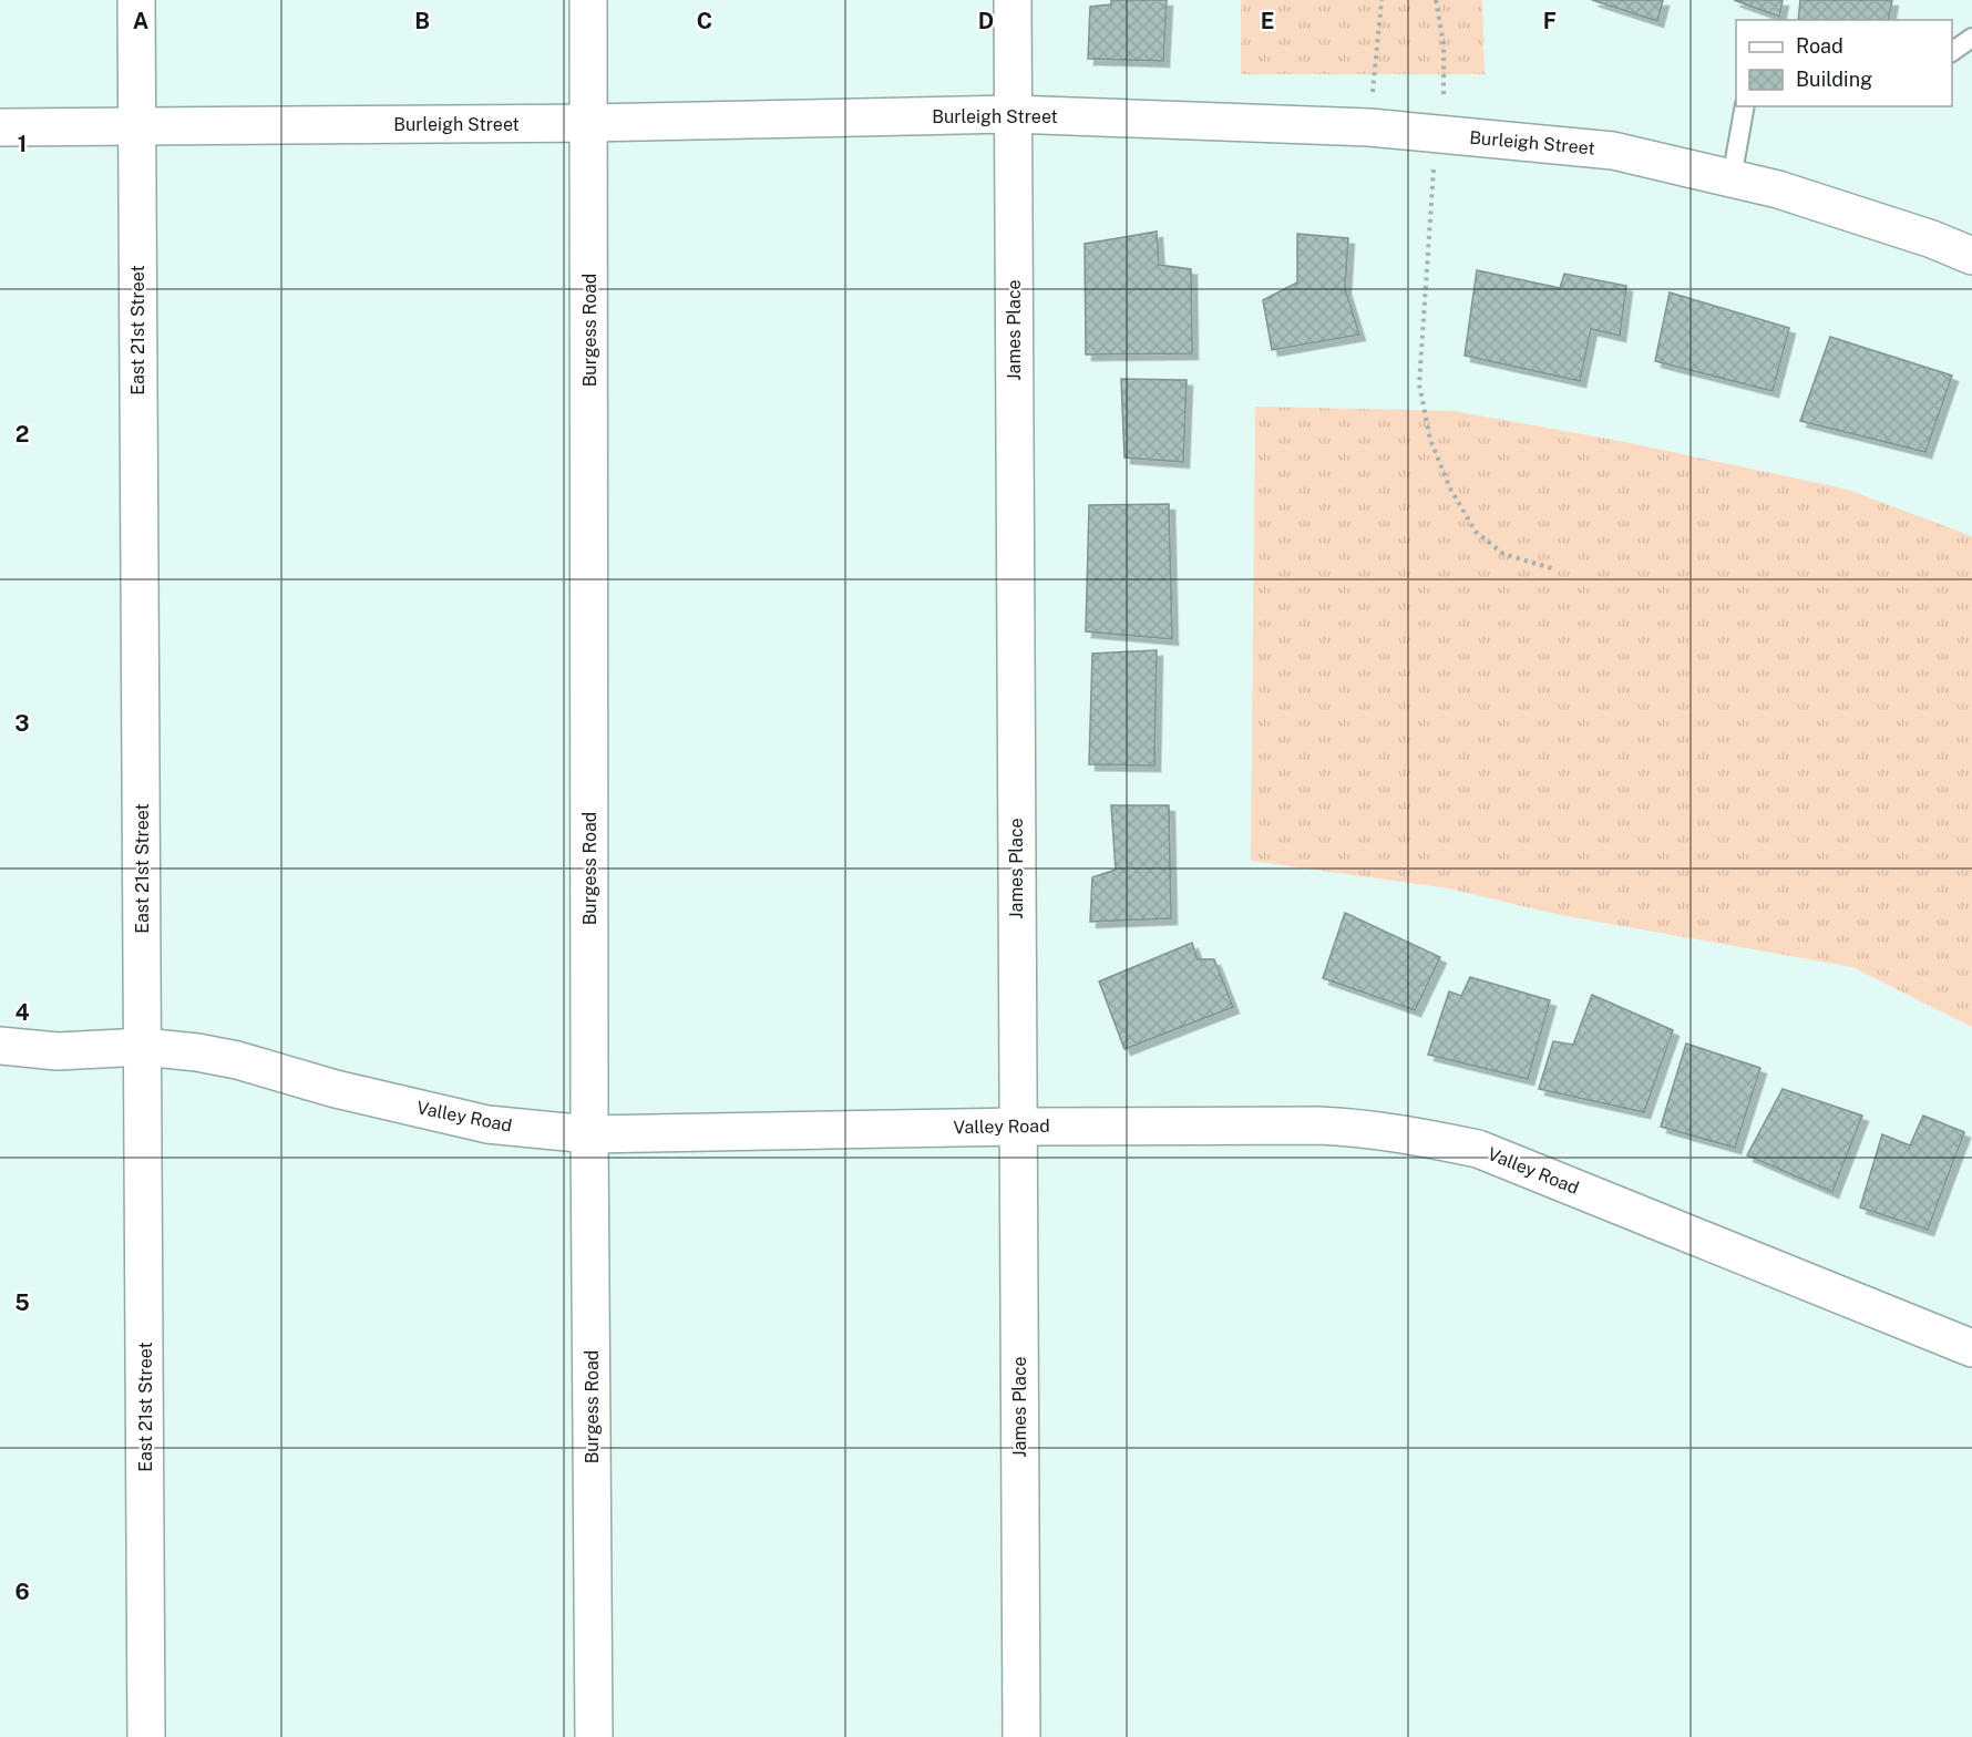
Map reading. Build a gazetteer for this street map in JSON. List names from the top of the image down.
{
  "streets": {
    "street": [
      "Burleigh Street",
      "East 21st Street",
      "Burgess Road",
      "James Place",
      "Valley Road"
    ]
  },
  "crossings": [
    ["Burleigh Street", "East 21st Street"],
    ["Burleigh Street", "Burgess Road"],
    ["Burleigh Street", "James Place"],
    ["East 21st Street", "Valley Road"],
    ["Burgess Road", "Valley Road"],
    ["James Place", "Valley Road"]
  ],
  "legend": ["Road", "Building"],
  "grid": {
    "columns": [
      "A",
      "B",
      "C",
      "D",
      "E",
      "F"
    ],
    "rows": [
      "1",
      "2",
      "3",
      "4",
      "5",
      "6"
    ]
  }
}
